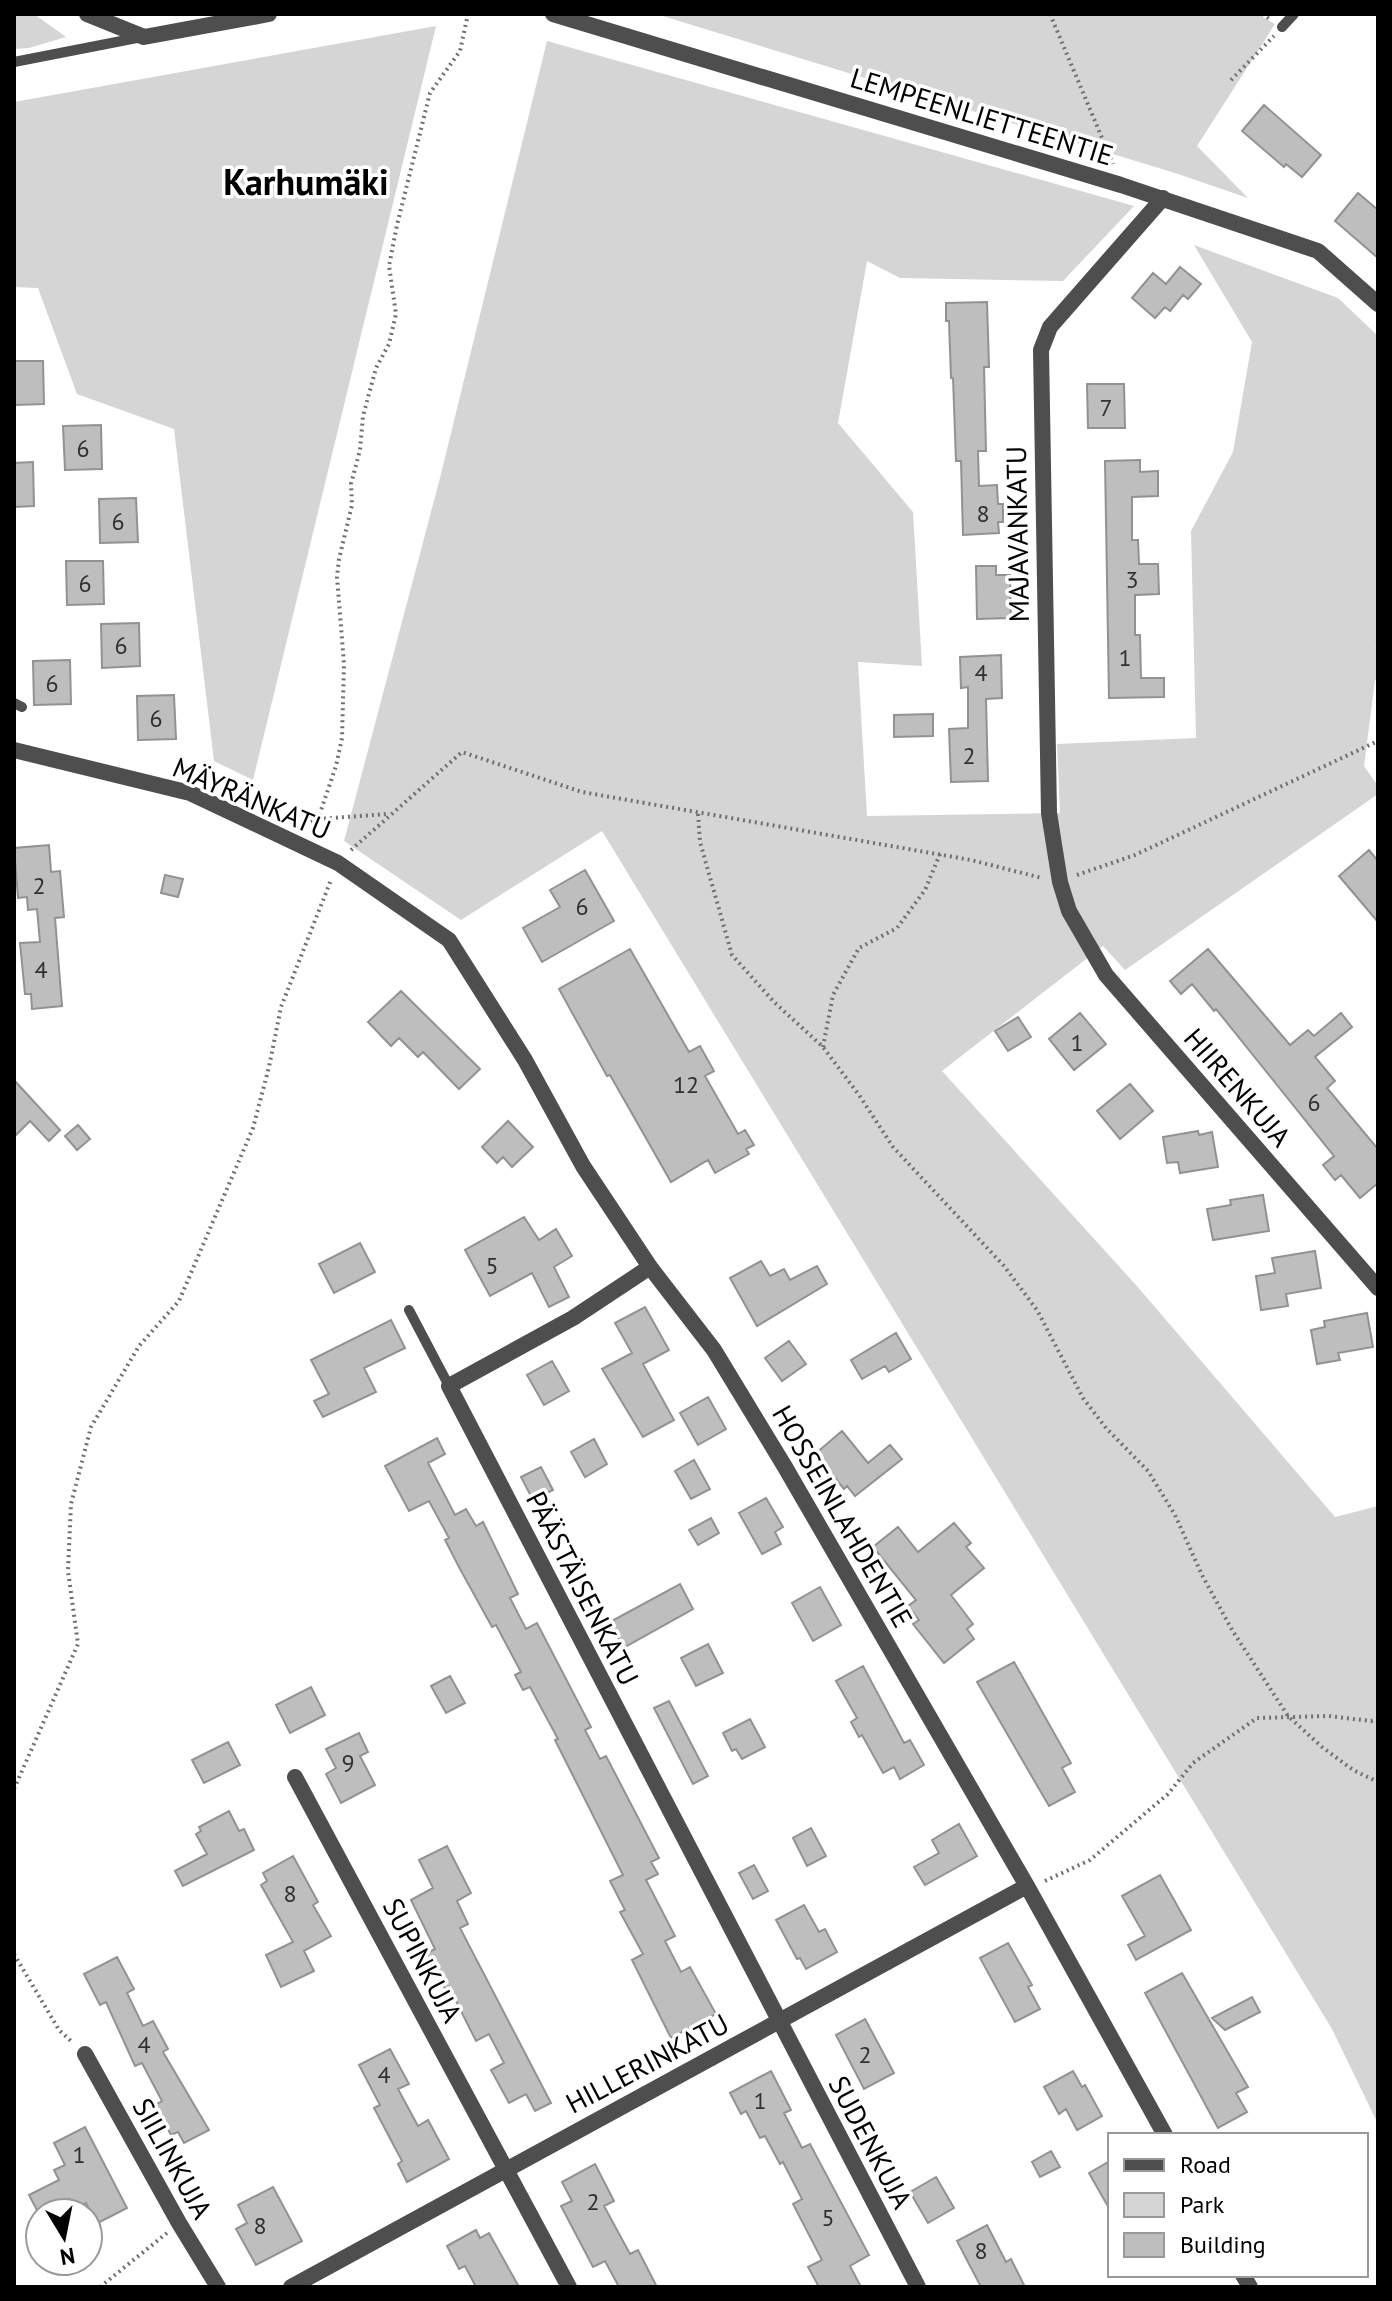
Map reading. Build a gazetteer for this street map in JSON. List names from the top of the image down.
{
  "streets": {
    "street": [
      "LEMPEENLIETTEENTIE",
      "MAJAVANKATU",
      "MÄYRÄNKATU",
      "HIIRENKUJA",
      "HOSSEINLAHDENTIE",
      "PÄÄSTÄISENKATU",
      "SUPINKUJA",
      "HILLERINKATU",
      "SUDENKUJA",
      "SIILINKUJA"
    ]
  },
  "crossings": [
    ["LEMPEENLIETTEENTIE", "MAJAVANKATU"],
    ["MAJAVANKATU", "HIIRENKUJA"],
    ["MÄYRÄNKATU", "HOSSEINLAHDENTIE"],
    ["HOSSEINLAHDENTIE", "HILLERINKATU"],
    ["PÄÄSTÄISENKATU", "HILLERINKATU"],
    ["PÄÄSTÄISENKATU", "SUDENKUJA"],
    ["SUPINKUJA", "HILLERINKATU"],
    ["HILLERINKATU", "SUDENKUJA"]
  ],
  "districts": ["Karhumäki"],
  "house_numbers": [
    "7",
    "6",
    "8",
    "6",
    "3",
    "6",
    "6",
    "1",
    "4",
    "6",
    "6",
    "2",
    "2",
    "6",
    "4",
    "1",
    "12",
    "6",
    "5",
    "9",
    "8",
    "4",
    "2",
    "4",
    "1",
    "1",
    "2",
    "5",
    "8",
    "8"
  ],
  "legend": ["Road", "Park", "Building"],
  "north": "bottom"
}
